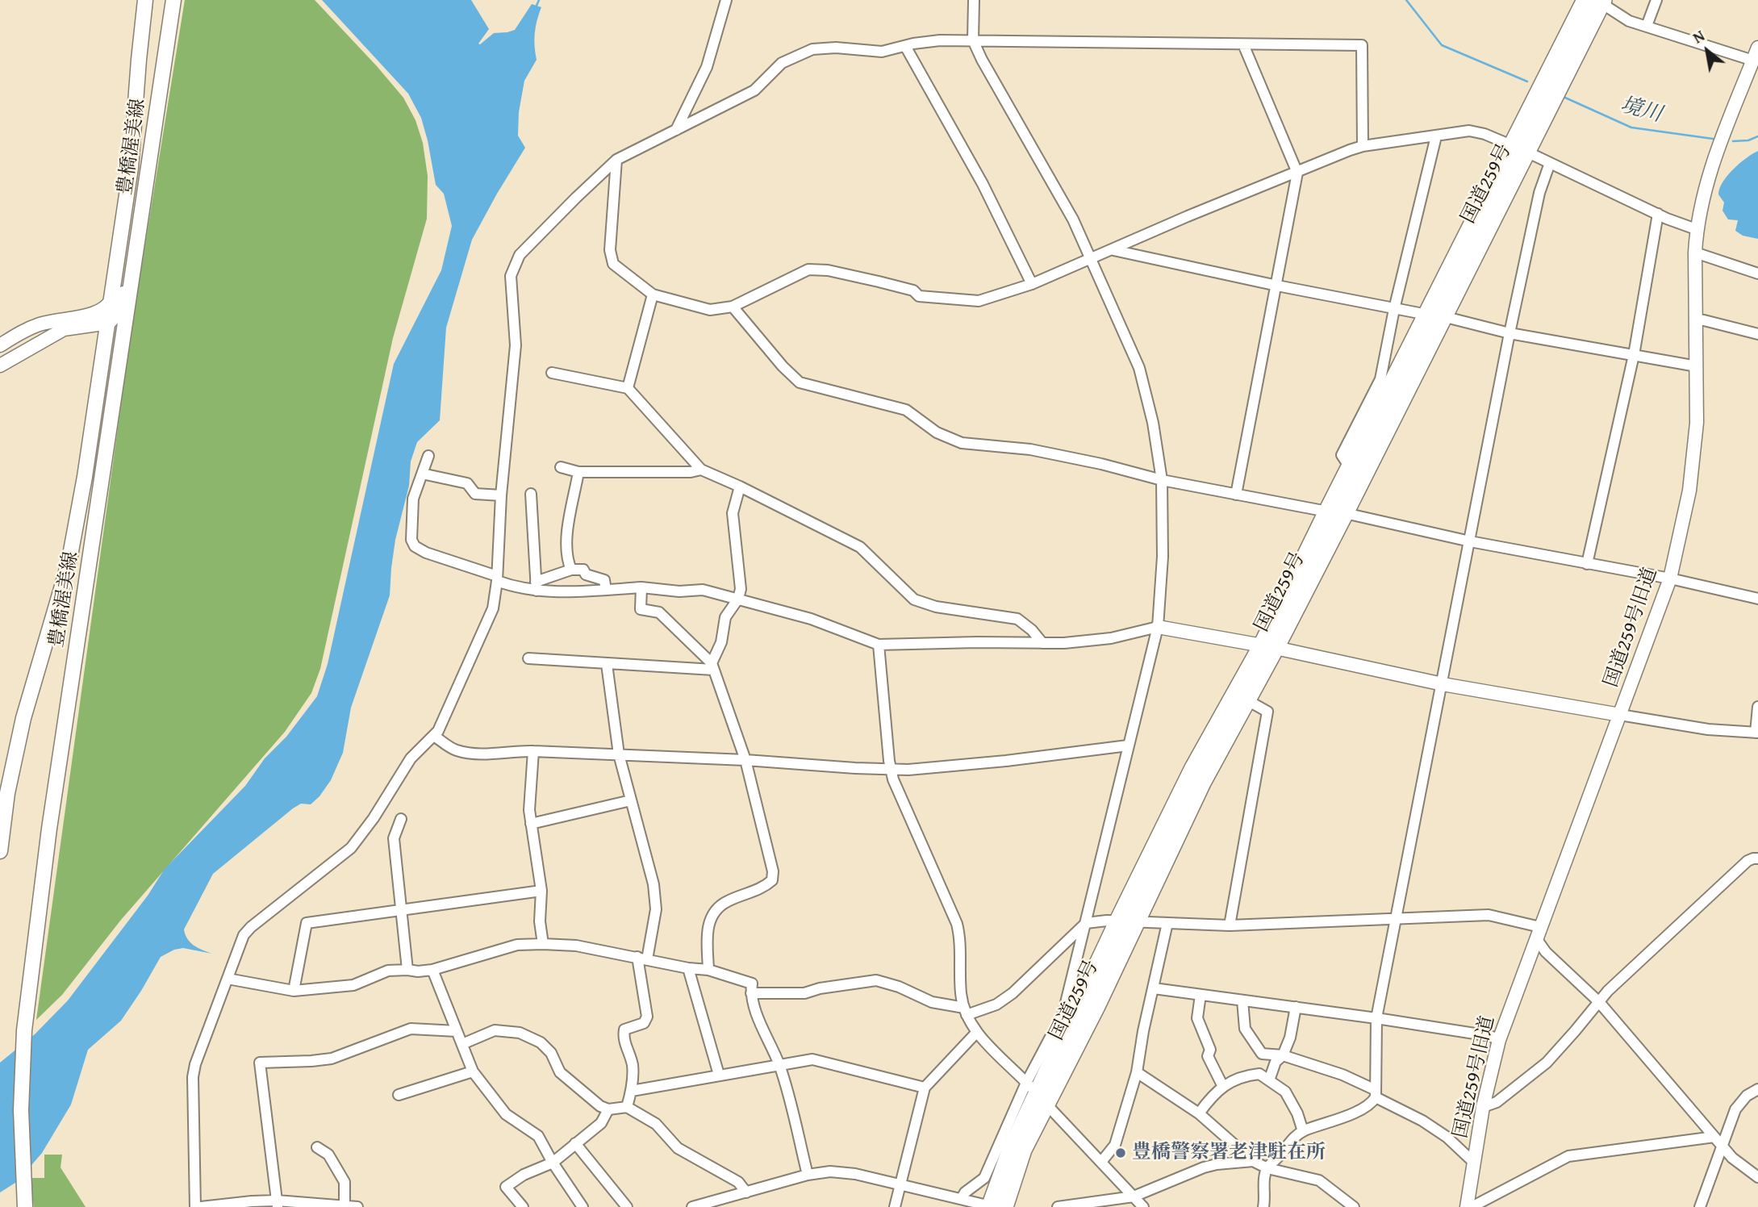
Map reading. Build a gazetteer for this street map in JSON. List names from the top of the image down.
{
  "streets": {
    "highway": ["国道259号"],
    "main road": ["豊橋渥美線"],
    "street": ["国道259号旧道"]
  },
  "water": ["境川"],
  "places": ["豊橋警察署老津駐在所"],
  "north": "top left"
}
